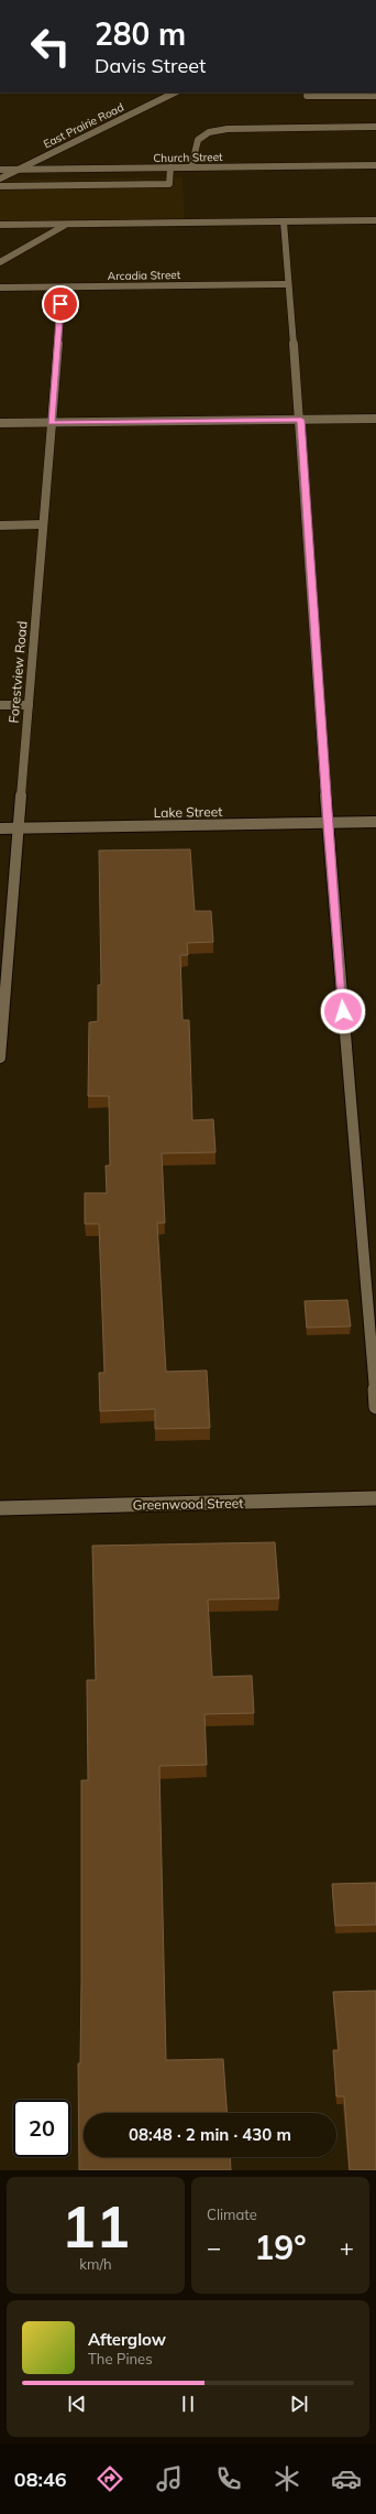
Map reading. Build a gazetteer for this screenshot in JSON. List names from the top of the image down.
{
  "streets": {
    "street": [
      "East Prairie Road",
      "Church Street",
      "Arcadia Street",
      "Forestview Road",
      "Lake Street",
      "Greenwood Street"
    ]
  },
  "crossings": [
    ["East Prairie Road", "Church Street"],
    ["Arcadia Street", "Forestview Road"],
    ["Forestview Road", "Lake Street"]
  ],
  "page": {
    "turn": ["280 m", "Davis Street"],
    "limit": "20",
    "trip": "08:48 · 2 min · 430 m",
    "tile": [
      ["11", "km/h"],
      "Climate"
    ],
    "heat": ["−", "19°", "+"],
    "song": ["Afterglow", "The Pines"],
    "tabs": "08:46"
  }
}
